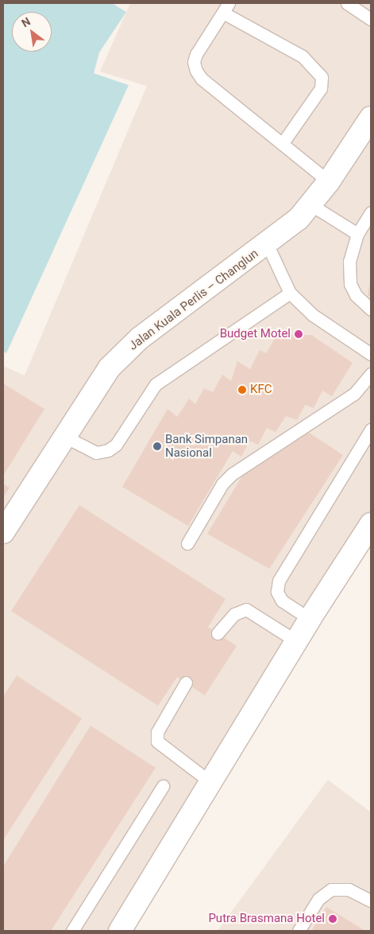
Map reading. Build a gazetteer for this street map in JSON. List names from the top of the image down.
{
  "streets": {
    "street": ["Jalan Kuala Perlis – Changlun"]
  },
  "places": [
    "Budget Motel",
    "KFC",
    "Bank Simpanan Nasional",
    "Putra Brasmana Hotel"
  ],
  "north": "top left"
}
